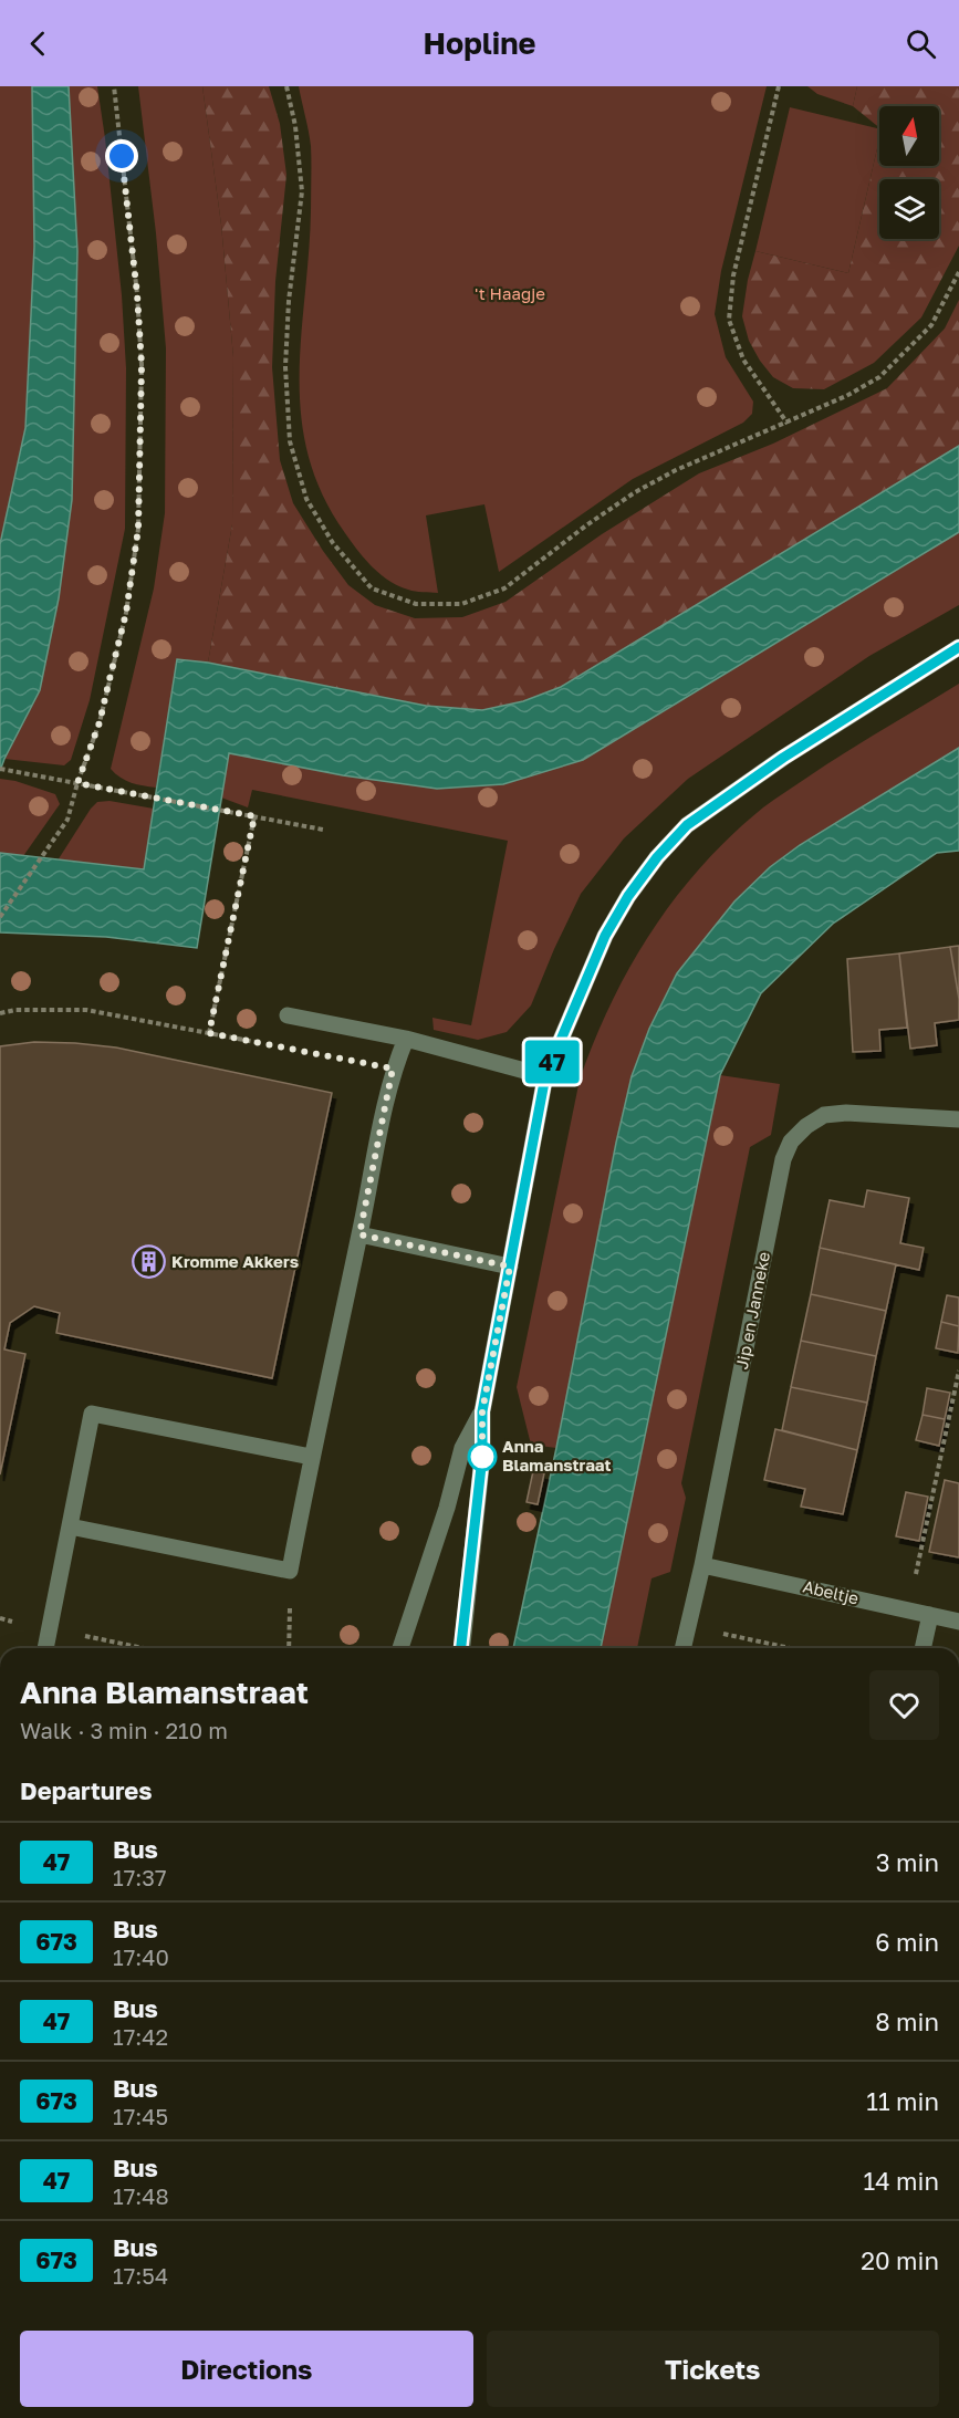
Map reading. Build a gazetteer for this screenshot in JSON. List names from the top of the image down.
{
  "streets": {
    "street": ["Jip en Janneke", "Abeltje"]
  },
  "crossings": [
    ["Jip en Janneke", "Abeltje"]
  ],
  "parks": ["'t Haagje"],
  "places": {
    "building": ["Kromme Akkers"],
    "other": ["Anna Blamanstraat"]
  },
  "lines": ["bus line 47"],
  "north": "top",
  "page": {
    "header": "Hopline",
    "on_map": "47",
    "heading": [
      ["Anna Blamanstraat", "Walk · 3 min · 210 m"],
      "Departures"
    ],
    "list": [
      {
        "mark": "47",
        "name": "Bus",
        "note": "17:37",
        "value": "3 min"
      },
      {
        "mark": "673",
        "name": "Bus",
        "note": "17:40",
        "value": "6 min"
      },
      {
        "mark": "47",
        "name": "Bus",
        "note": "17:42",
        "value": "8 min"
      },
      {
        "mark": "673",
        "name": "Bus",
        "note": "17:45",
        "value": "11 min"
      },
      {
        "mark": "47",
        "name": "Bus",
        "note": "17:48",
        "value": "14 min"
      },
      {
        "mark": "673",
        "name": "Bus",
        "note": "17:54",
        "value": "20 min"
      }
    ],
    "buttons": ["Directions", "Tickets"]
  }
}
